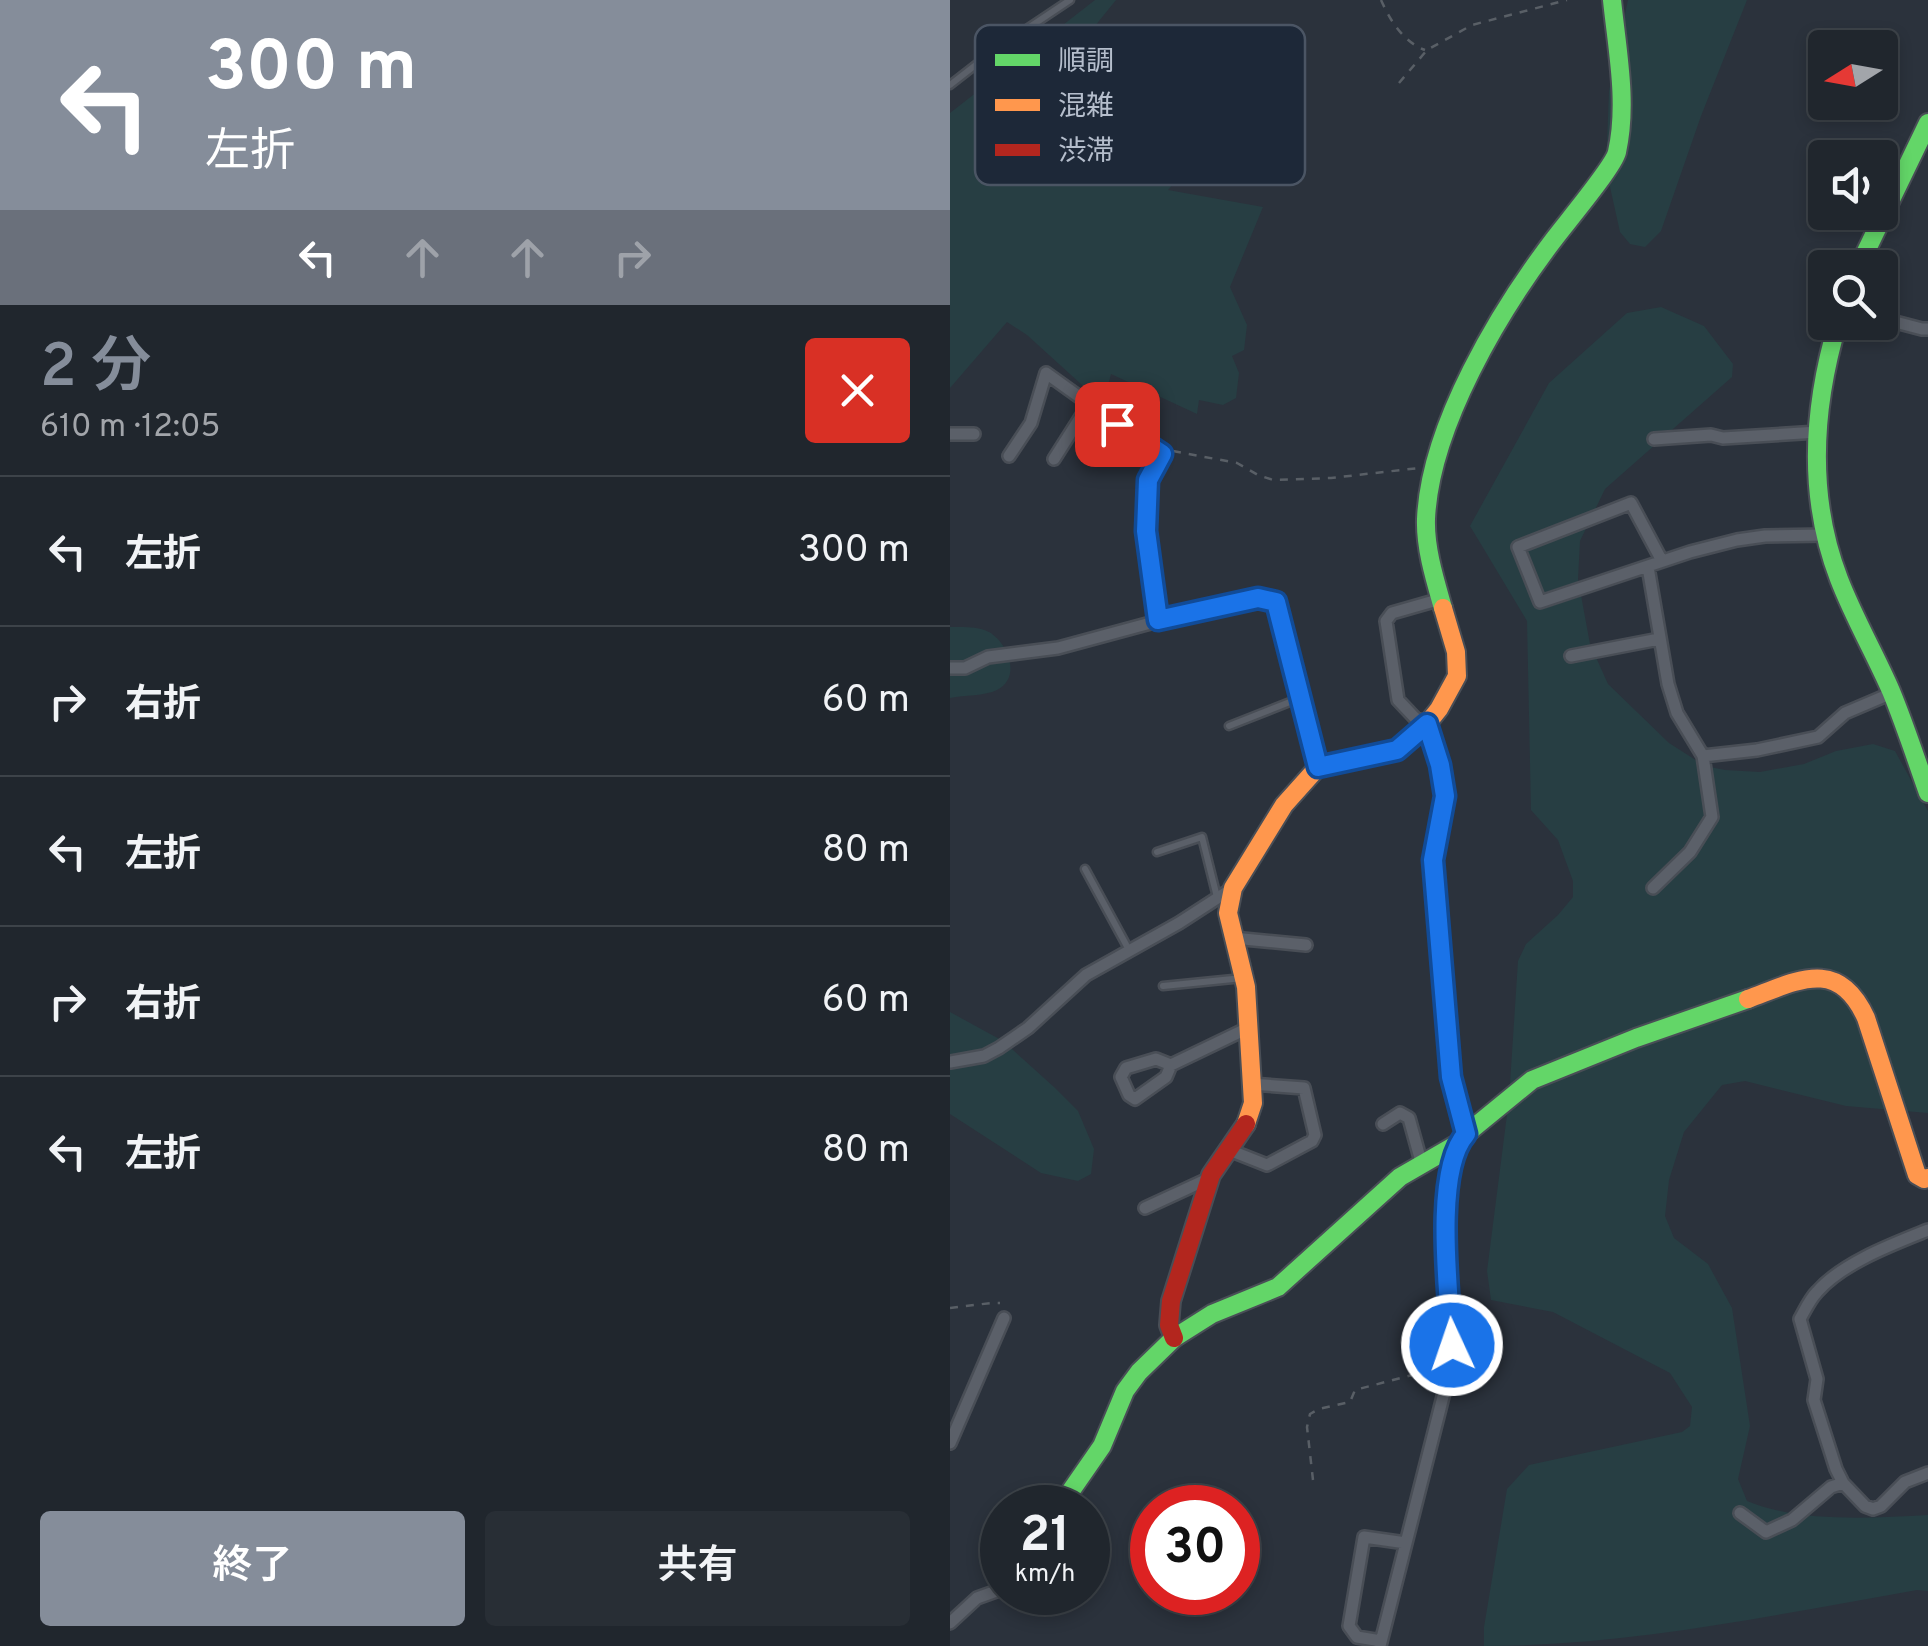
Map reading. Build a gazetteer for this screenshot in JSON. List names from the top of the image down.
{
  "legend": ["順調", "混雑", "渋滞"],
  "north": "left",
  "page": {
    "turn": ["300 m", "左折"],
    "heading": ["2 分", "610 m · 12:05"],
    "list": [
      {
        "name": "左折",
        "value": "300 m"
      },
      {
        "name": "右折",
        "value": "60 m"
      },
      {
        "name": "左折",
        "value": "80 m"
      },
      {
        "name": "右折",
        "value": "60 m"
      },
      {
        "name": "左折",
        "value": "80 m"
      }
    ],
    "speed": "21 km/h",
    "limit": "30",
    "buttons": ["終了", "共有"]
  }
}
